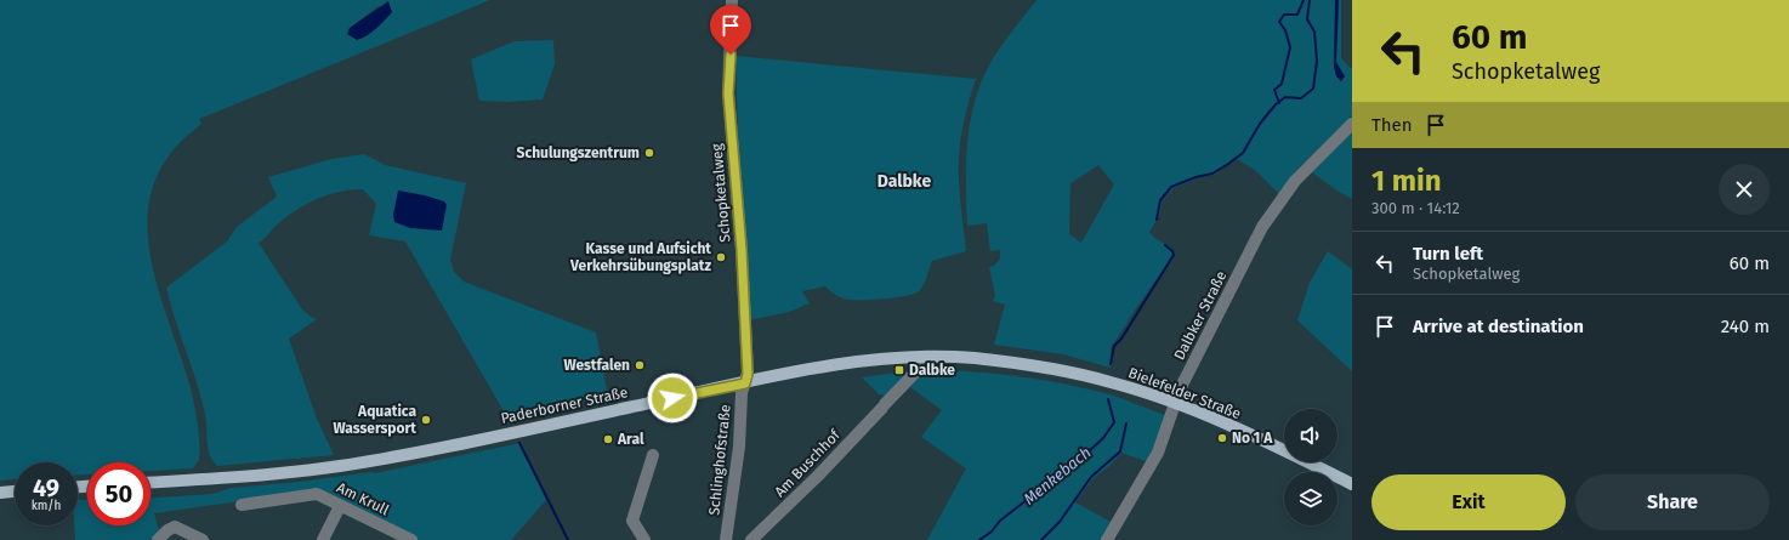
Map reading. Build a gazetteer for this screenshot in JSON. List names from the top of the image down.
{
  "streets": {
    "main road": ["Bielefelder Straße", "Paderborner Straße"],
    "street": [
      "Schopketalweg",
      "Dalbker Straße",
      "Schlinghofstraße",
      "Am Buschhof",
      "Am Krull"
    ]
  },
  "crossings": [
    ["Schopketalweg", "Paderborner Straße"],
    ["Schopketalweg", "Schlinghofstraße"],
    ["Dalbker Straße", "Bielefelder Straße"],
    ["Bielefelder Straße", "Paderborner Straße"],
    ["Paderborner Straße", "Schlinghofstraße"],
    ["Paderborner Straße", "Am Buschhof"]
  ],
  "districts": ["Dalbke"],
  "water": ["Menkebach"],
  "places": {
    "other": [
      "Schulungszentrum",
      "Kasse und Aufsicht Verkehrsübungsplatz",
      "Westfalen",
      "Aquatica Wassersport",
      "No 1 A",
      "Aral"
    ],
    "transit": ["Dalbke"]
  },
  "page": {
    "turn": ["60 m", "Schopketalweg"],
    "then": "Then",
    "heading": ["1 min", "300 m · 14:12"],
    "list": [
      {
        "name": "Turn left",
        "note": "Schopketalweg",
        "value": "60 m"
      },
      {
        "name": "Arrive at destination",
        "value": "240 m"
      }
    ],
    "speed": "49 km/h",
    "limit": "50",
    "buttons": ["Exit", "Share"]
  }
}
